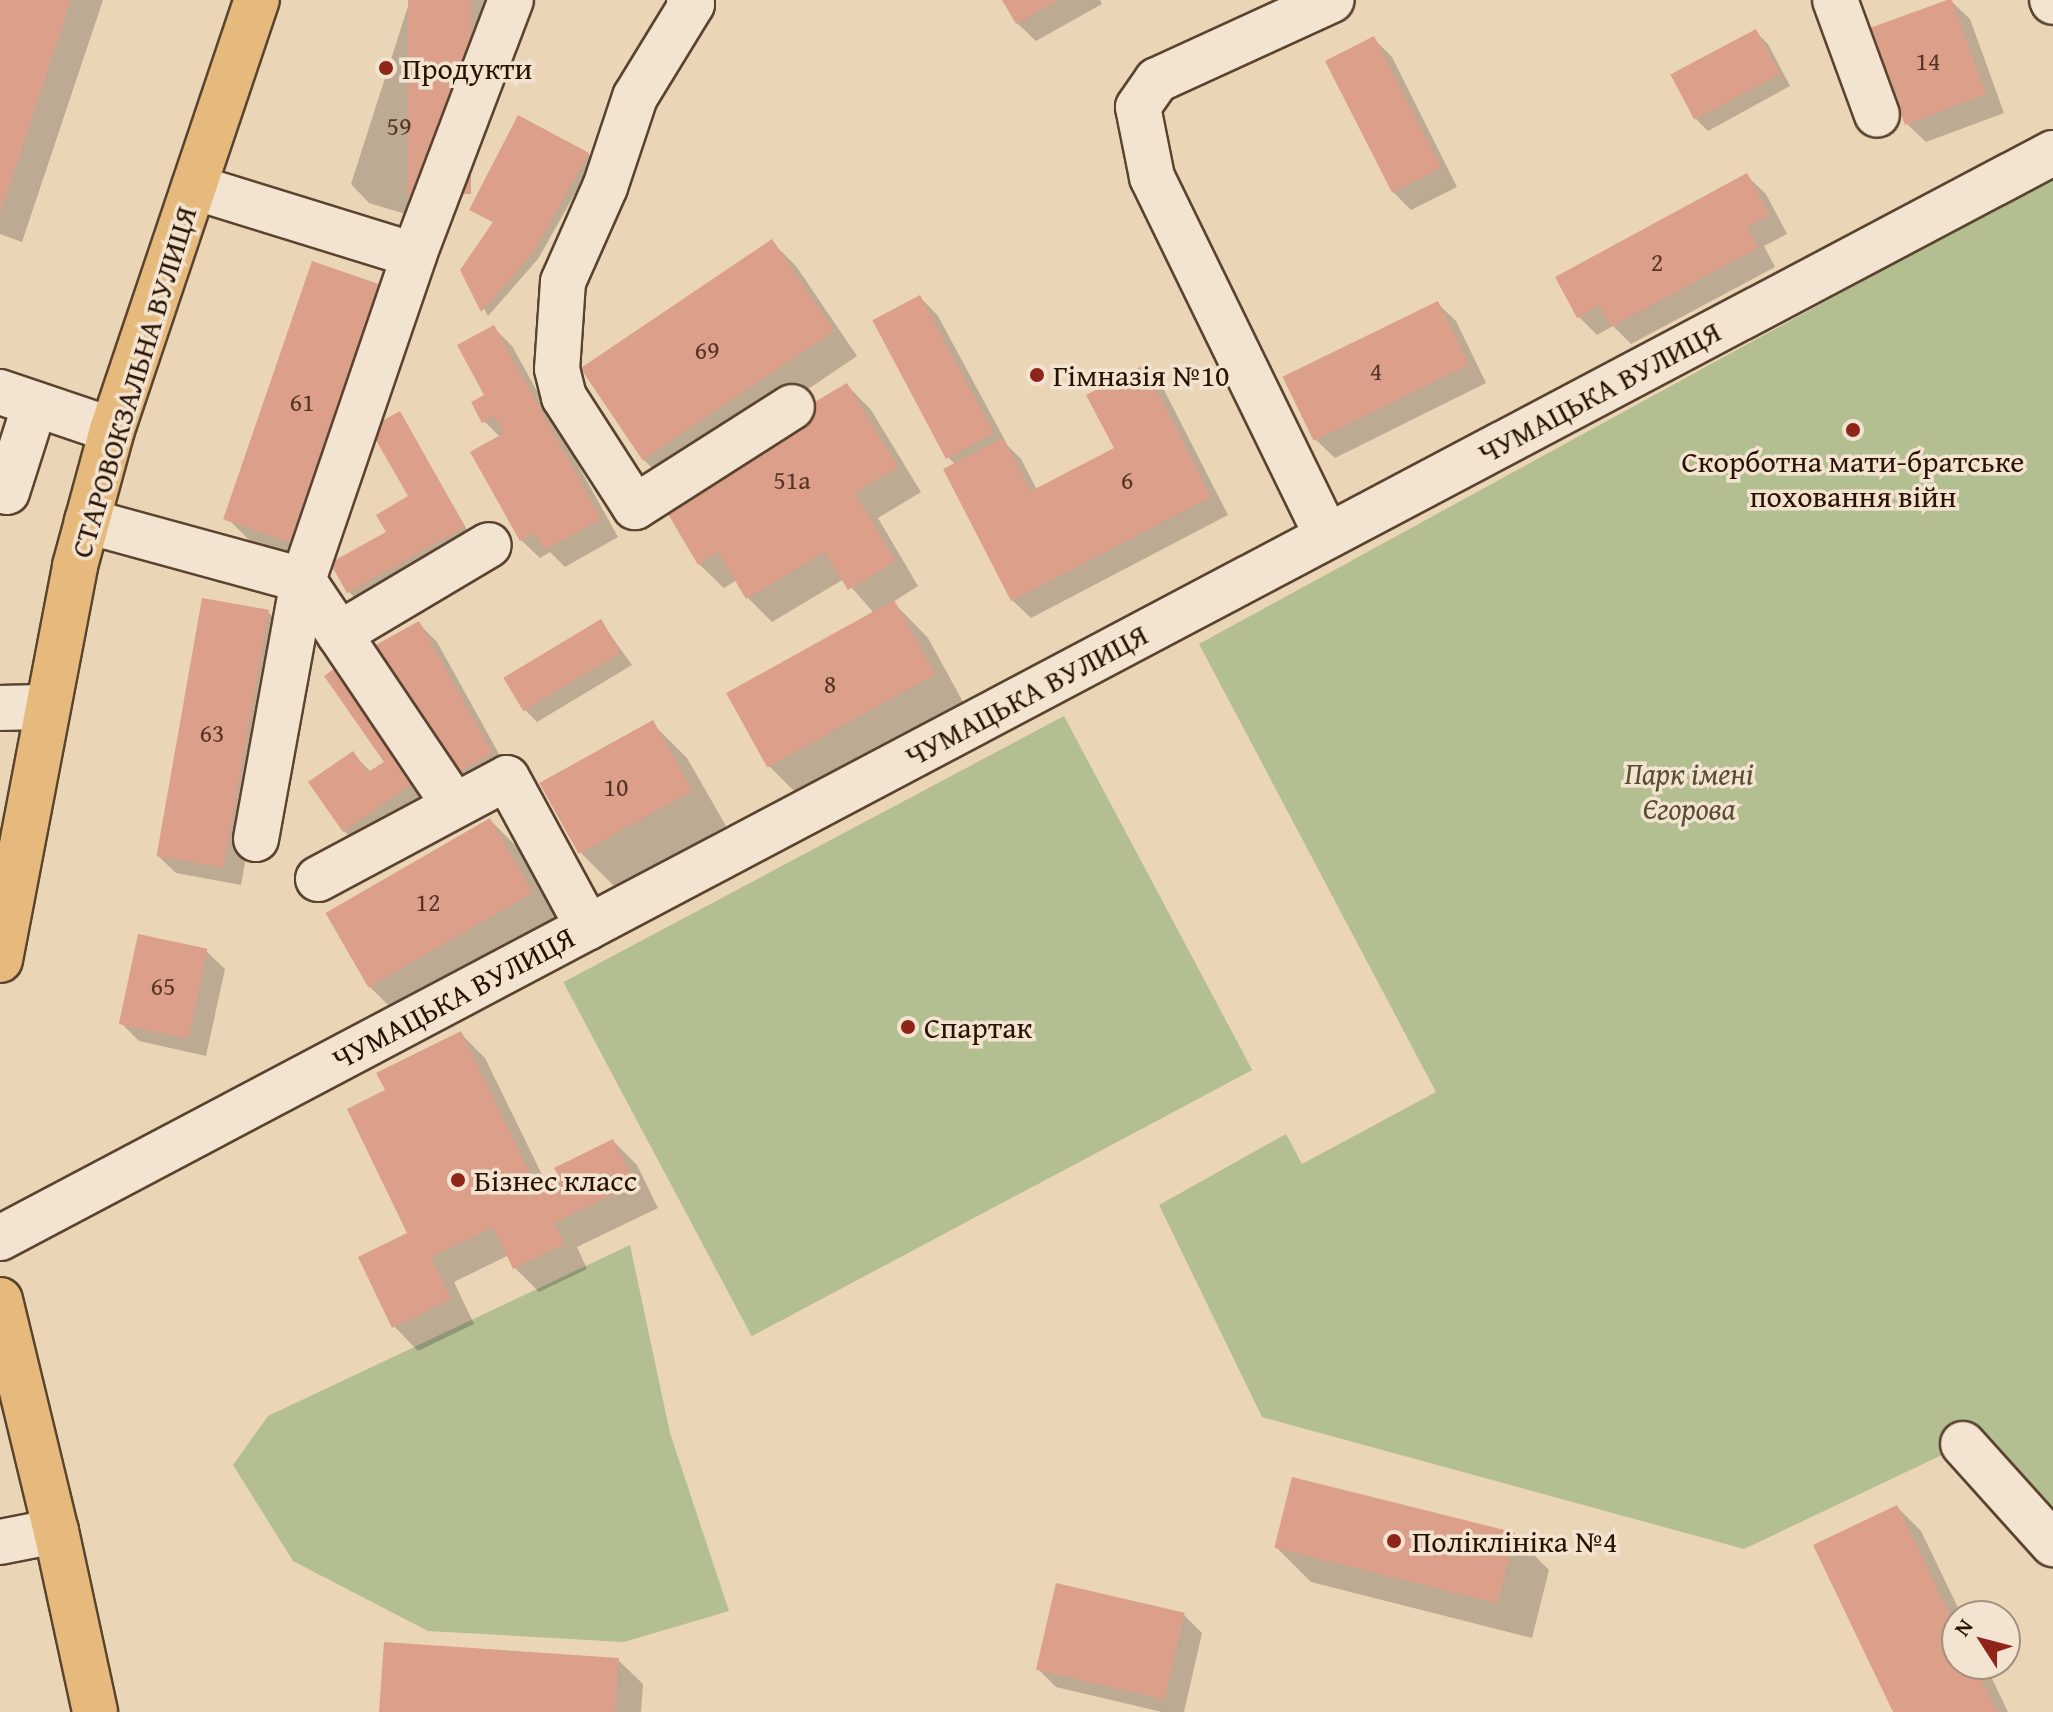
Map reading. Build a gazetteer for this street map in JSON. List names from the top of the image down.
{
  "streets": {
    "main road": ["СТАРОВОКЗАЛЬНА ВУЛИЦЯ"],
    "street": ["ЧУМАЦЬКА ВУЛИЦЯ"]
  },
  "parks": ["Парк імені Єгорова"],
  "places": [
    "Продукти",
    "Гімназія №10",
    "Скорботна мати-братське поховання війн",
    "Спартак",
    "Бізнес класс",
    "Поліклініка №4"
  ],
  "house_numbers": [
    "14",
    "59",
    "2",
    "69",
    "4",
    "61",
    "51а",
    "6",
    "8",
    "63",
    "10",
    "12",
    "65"
  ],
  "north": "top left"
}
